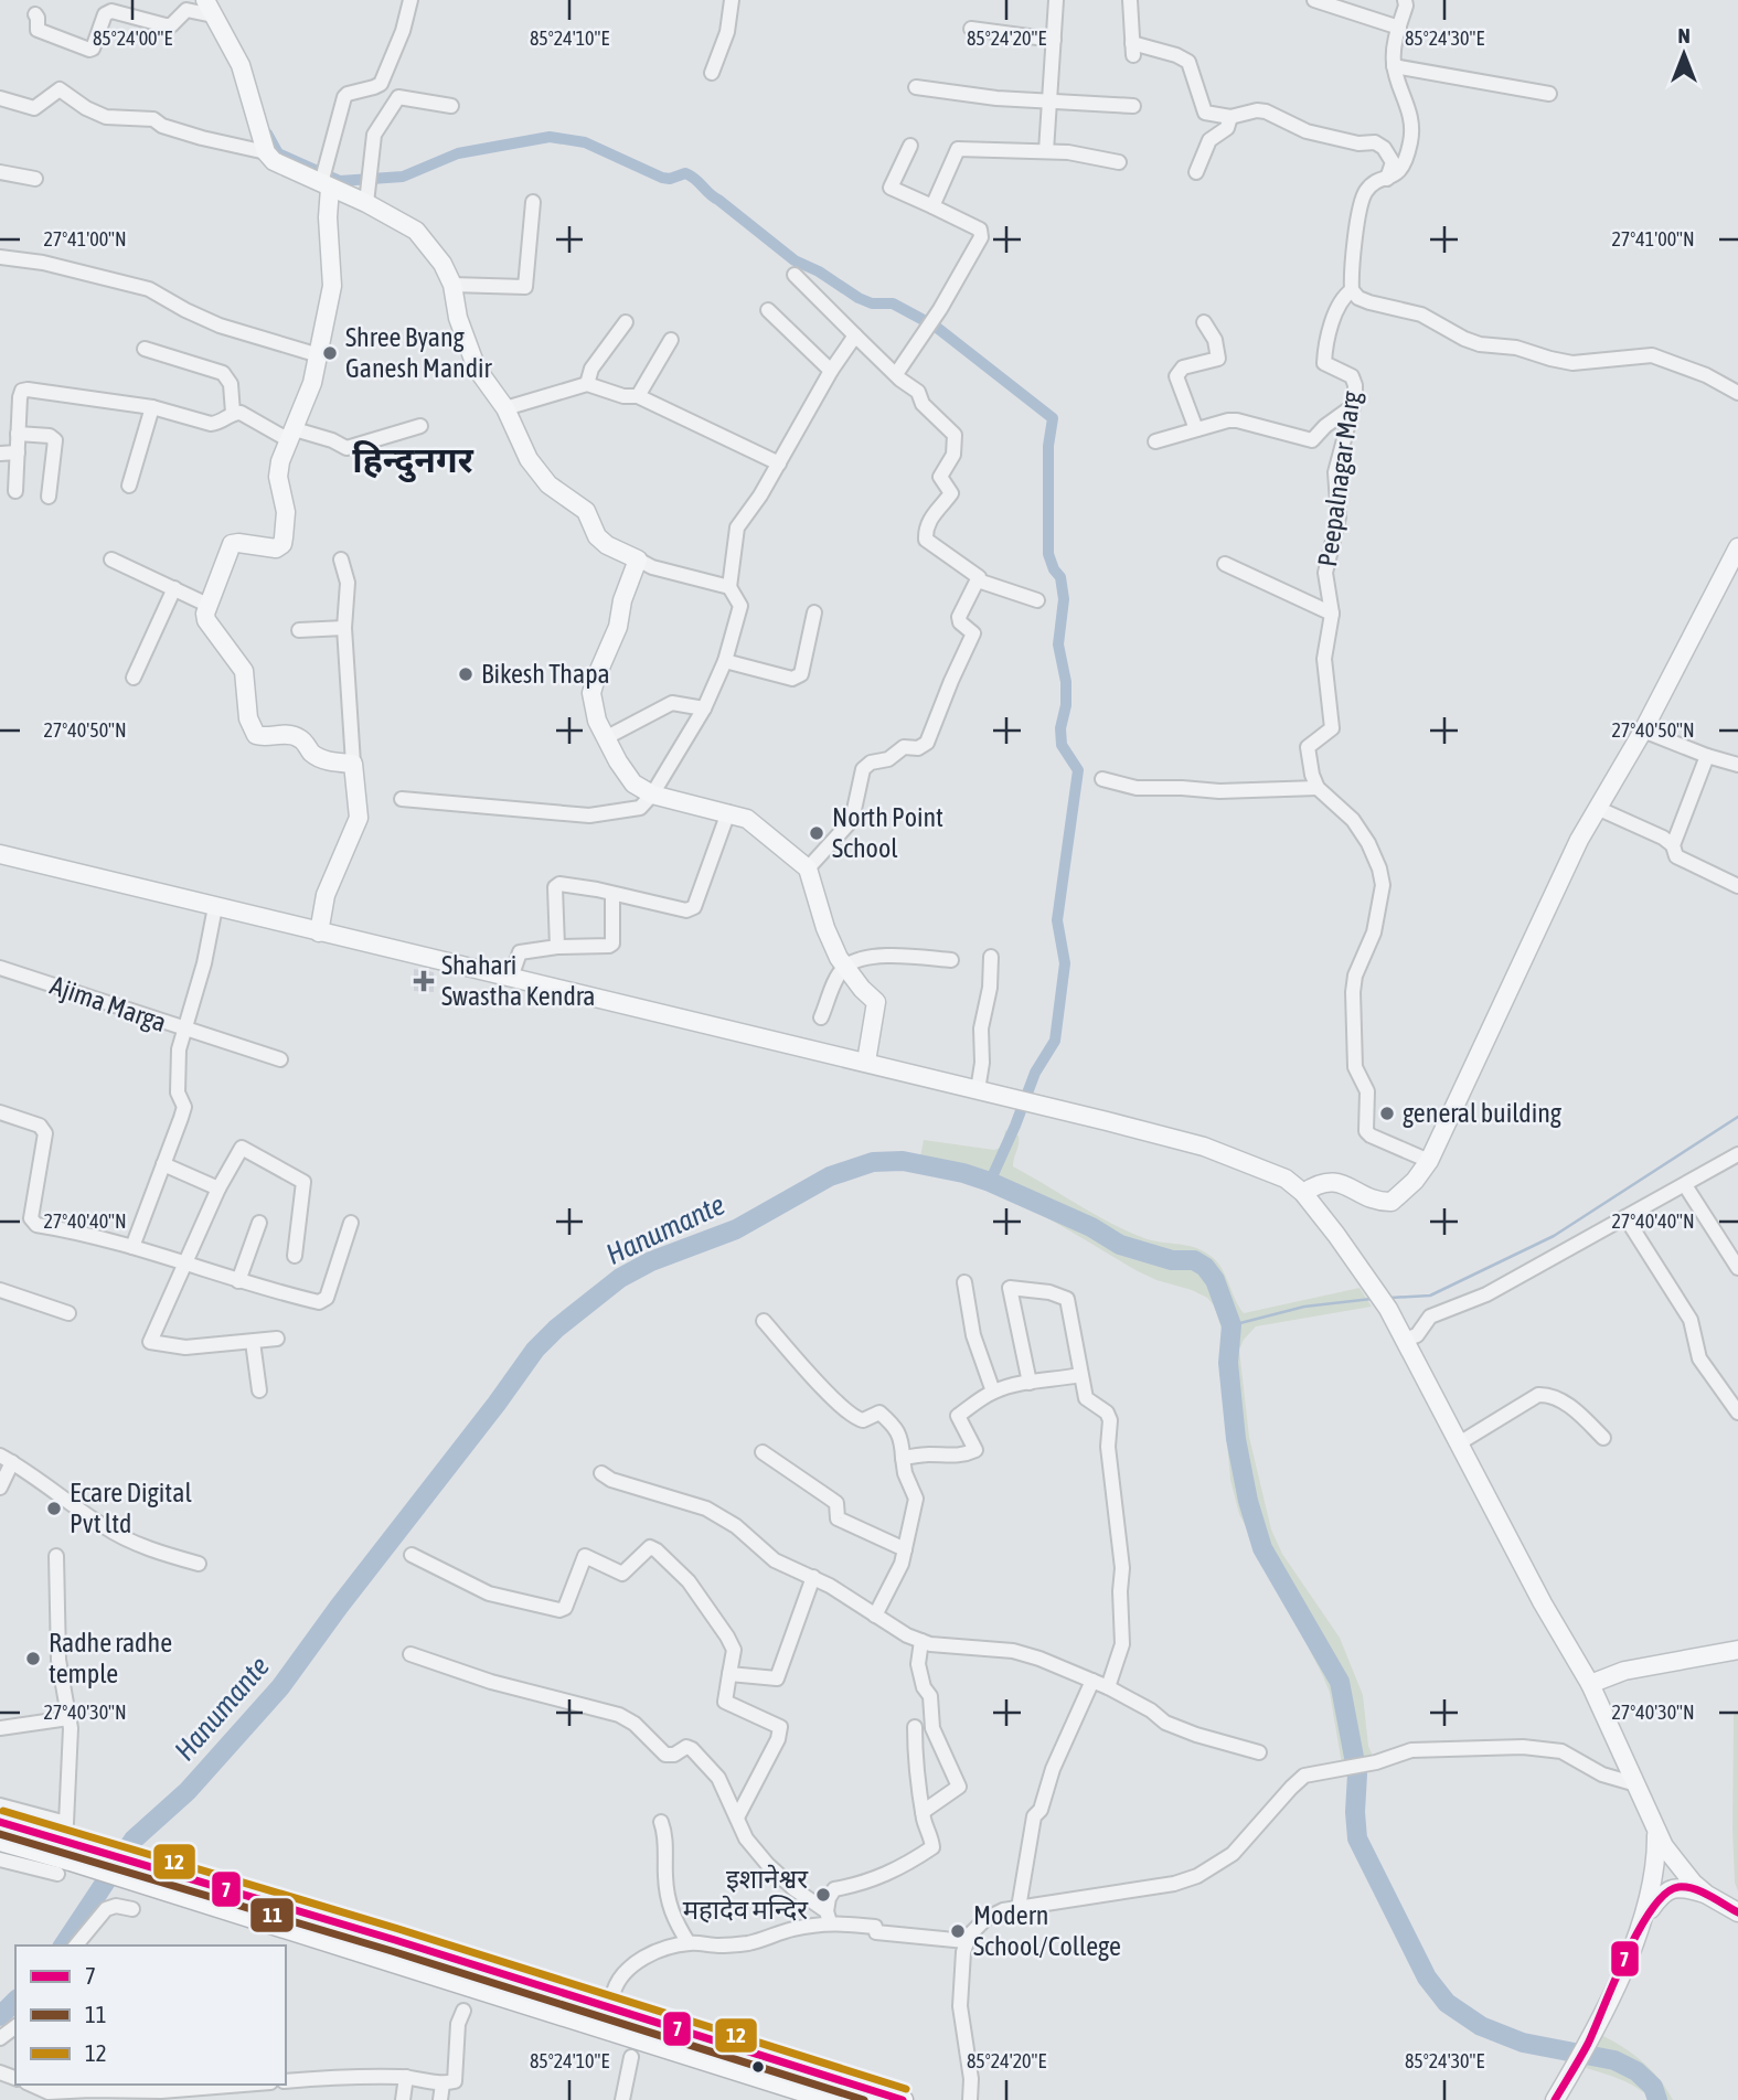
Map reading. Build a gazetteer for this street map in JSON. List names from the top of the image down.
{
  "streets": {
    "street": ["Peepalnagar Marg", "Ajima Marga"]
  },
  "districts": ["हिन्दुनगर"],
  "water": ["Hanumante"],
  "places": {
    "other": [
      "Shree Byang Ganesh Mandir",
      "Bikesh Thapa",
      "North Point School",
      "general building",
      "Ecare Digital Pvt ltd",
      "Radhe radhe temple",
      "इशानेश्वर महादेव मन्दिर",
      "Modern School/College"
    ],
    "health": ["Shahari Swastha Kendra"]
  },
  "lines": ["transit line 12", "transit line 7", "transit line 11"],
  "legend": ["7", "11", "12"],
  "north": "top",
  "coordinates": [
    "85°24'00\"E",
    "85°24'10\"E",
    "85°24'20\"E",
    "85°24'30\"E",
    "27°41'00\"N",
    "27°40'50\"N",
    "27°40'40\"N",
    "27°40'30\"N"
  ]
}
